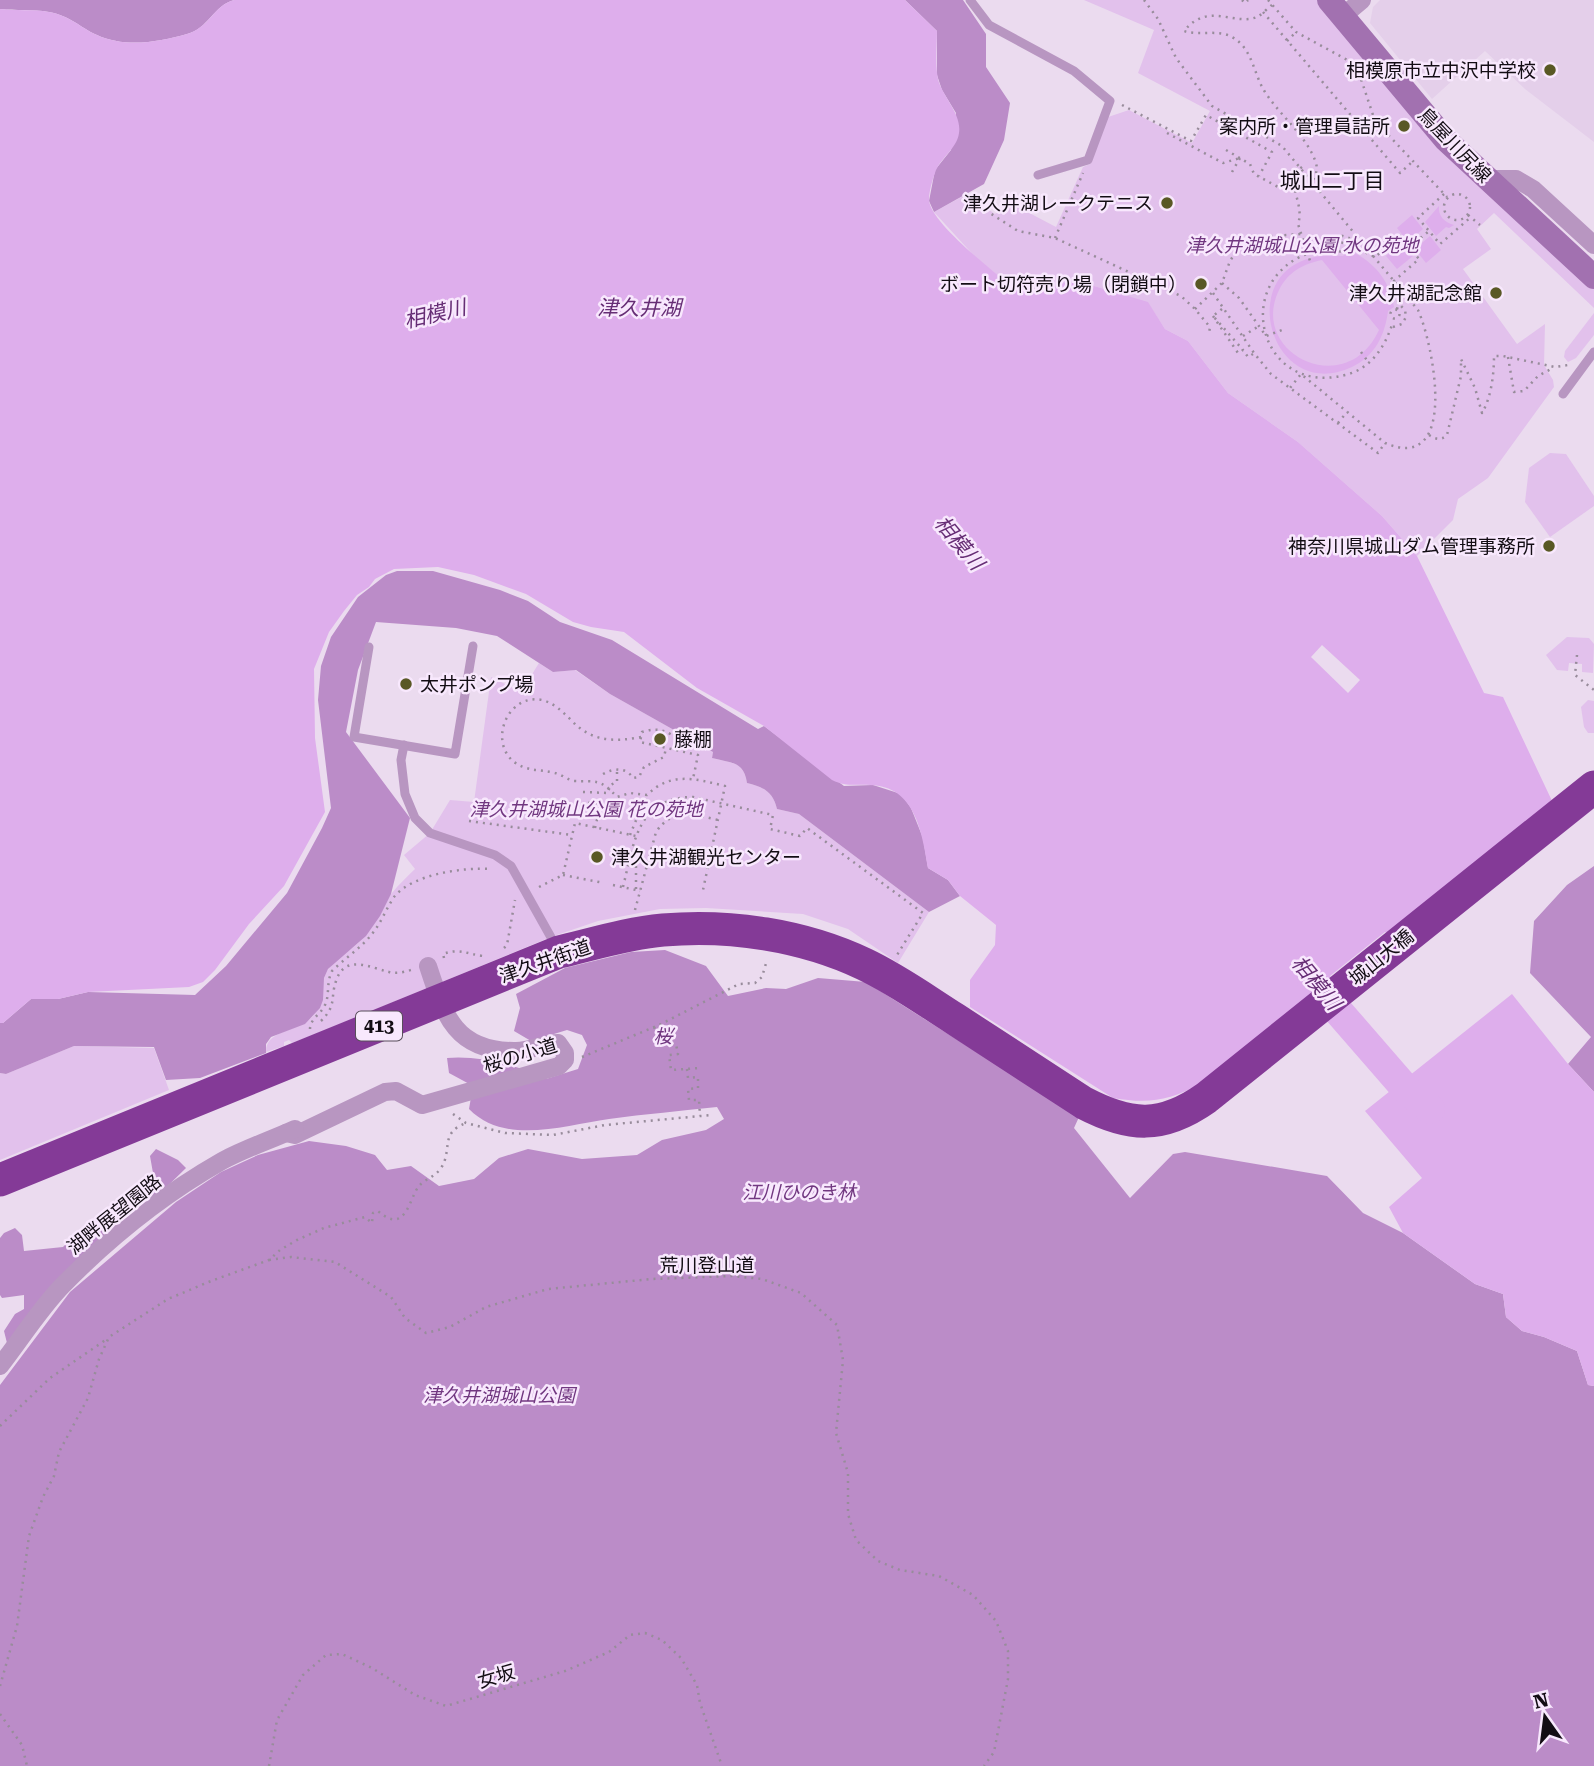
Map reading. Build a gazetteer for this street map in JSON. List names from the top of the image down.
{
  "streets": {
    "highway": ["城山大橋", "津久井街道", "413"],
    "main road": ["鳥屋川尻線"],
    "street": ["桜の小道", "湖畔展望園路"],
    "path": ["荒川登山道", "女坂"]
  },
  "crossings": [
    ["城山大橋", "津久井街道"],
    ["桜の小道", "湖畔展望園路"]
  ],
  "districts": ["城山二丁目"],
  "water": ["津久井湖", "相模川"],
  "parks": [
    "津久井湖城山公園 水の苑地",
    "津久井湖城山公園 花の苑地",
    "桜",
    "江川ひのき林",
    "津久井湖城山公園"
  ],
  "places": [
    "相模原市立中沢中学校",
    "案内所・管理員詰所",
    "津久井湖レークテニス",
    "ボート切符売り場（閉鎖中）",
    "津久井湖記念館",
    "神奈川県城山ダム管理事務所",
    "太井ポンプ場",
    "藤棚",
    "津久井湖観光センター"
  ],
  "north": "top"
}
